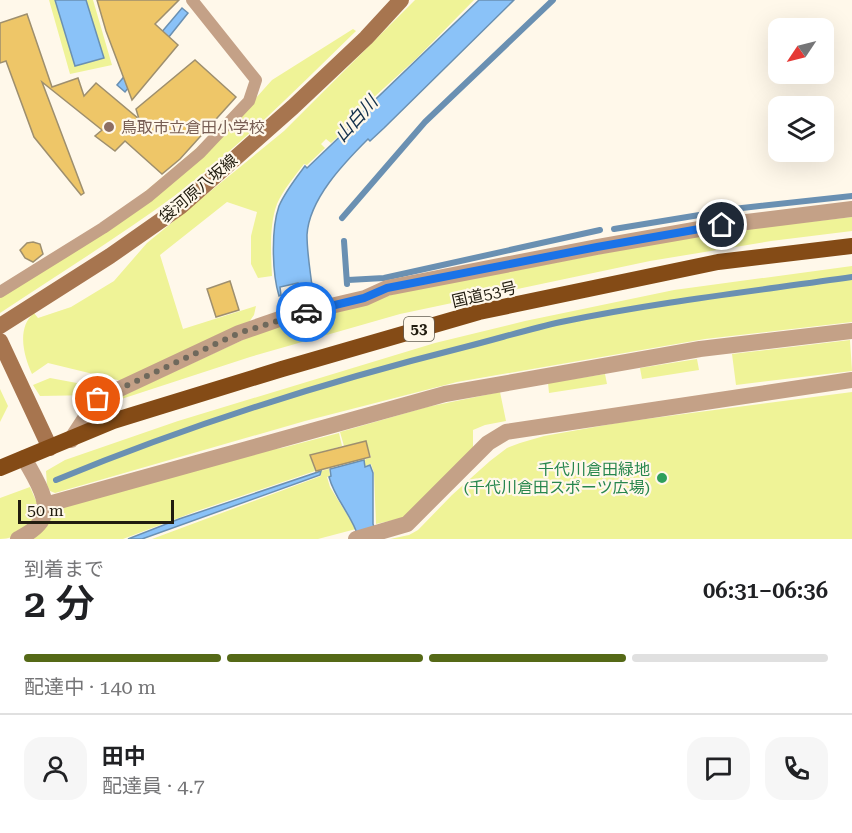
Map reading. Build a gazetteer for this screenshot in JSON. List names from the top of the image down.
{
  "streets": {
    "highway": ["国道53号", "53"],
    "main road": ["袋河原八坂線"]
  },
  "water": ["山白川"],
  "places": ["鳥取市立倉田小学校", "千代川倉田緑地 (千代川倉田スポーツ広場)"],
  "scale_bar": "50 m",
  "north": "bottom left",
  "page": {
    "scale": "50 m",
    "heading": ["2 分", "到着まで", "06:31–06:36"],
    "panel": ["田中", "配達員 · 4.7"],
    "bar": "配達中 · 140 m"
  }
}
